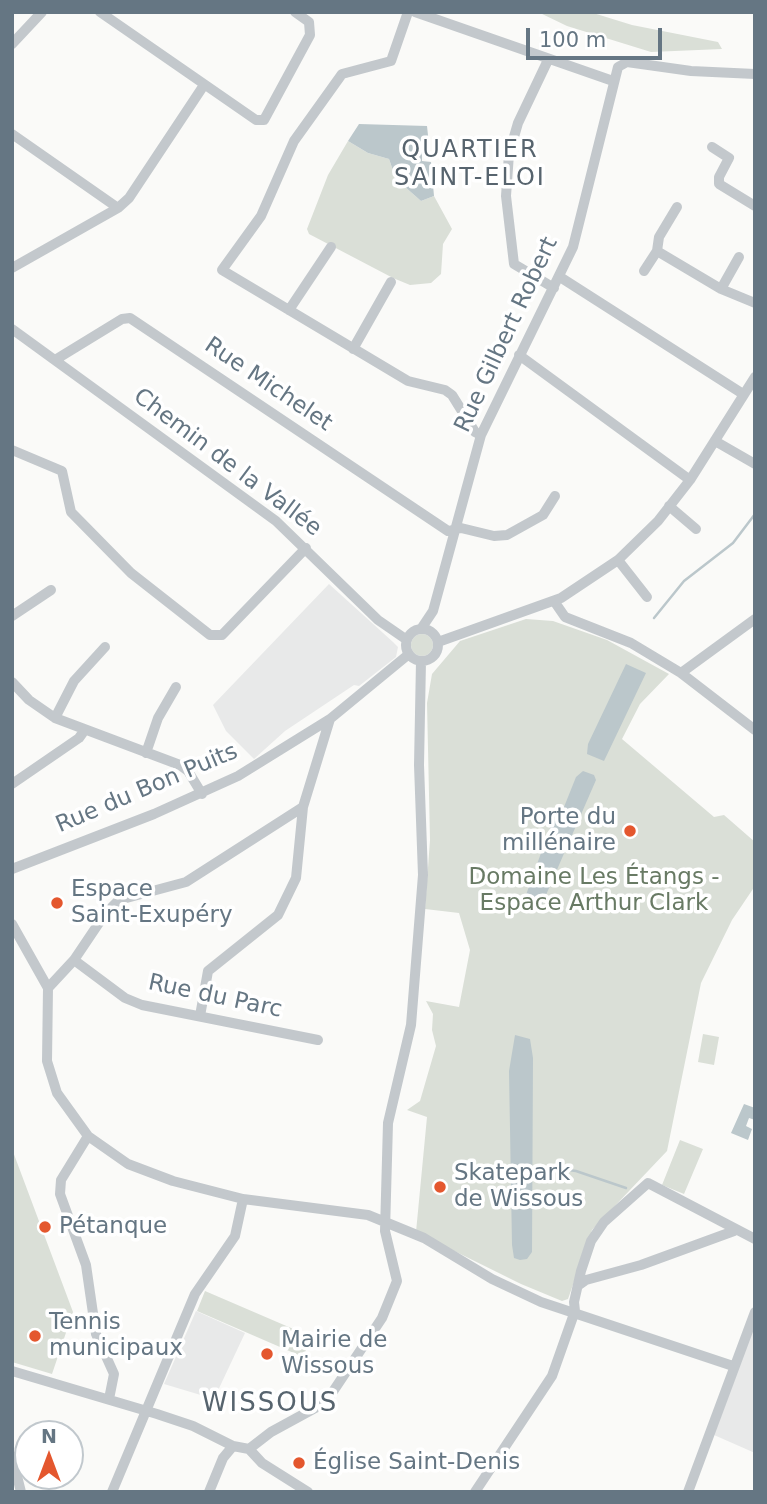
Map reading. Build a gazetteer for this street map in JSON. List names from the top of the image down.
{
  "streets": {
    "street": [
      "Rue Gilbert Robert",
      "Rue Michelet",
      "Chemin de la Vallée",
      "Rue du Bon Puits",
      "Rue du Parc"
    ]
  },
  "crossings": [
    ["Rue Gilbert Robert", "Rue Michelet"],
    ["Rue Gilbert Robert", "Chemin de la Vallée"],
    ["Rue Gilbert Robert", "Rue du Bon Puits"],
    ["Rue Michelet", "Chemin de la Vallée"],
    ["Chemin de la Vallée", "Rue du Bon Puits"]
  ],
  "districts": ["QUARTIER SAINT-ELOI", "WISSOUS"],
  "parks": ["Domaine Les Étangs - Espace Arthur Clark"],
  "places": [
    "Porte du millénaire",
    "Espace Saint-Exupéry",
    "Skatepark de Wissous",
    "Pétanque",
    "Tennis municipaux",
    "Mairie de Wissous",
    "Église Saint-Denis"
  ],
  "scale_bar": "100 m",
  "north": "top"
}
